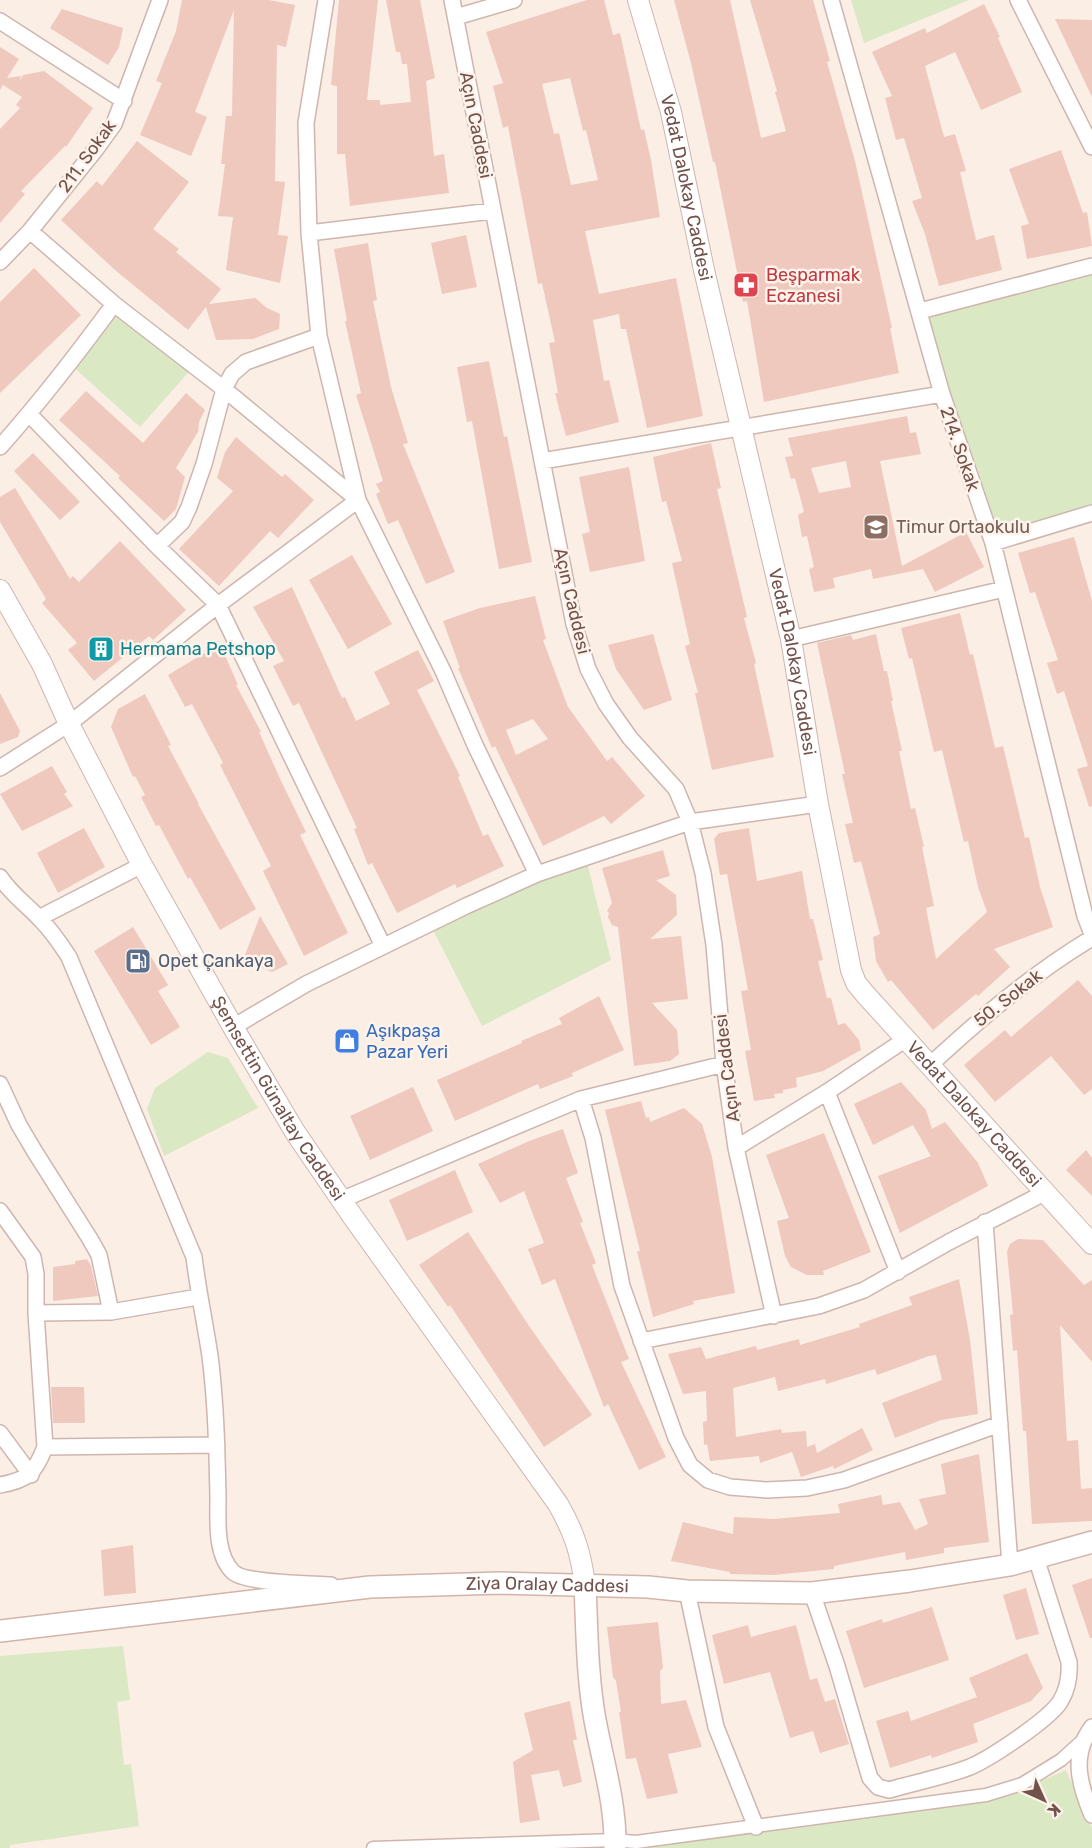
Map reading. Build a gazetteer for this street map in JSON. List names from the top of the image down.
{
  "streets": {
    "main road": ["Ziya Oralay Caddesi"],
    "street": [
      "Açın Caddesi",
      "211. Sokak",
      "Vedat Dalokay Caddesi",
      "214. Sokak",
      "50. Sokak",
      "Şemsettin Günaltay Caddesi"
    ]
  },
  "crossings": [
    ["Vedat Dalokay Caddesi", "50. Sokak"],
    ["214. Sokak", "50. Sokak"],
    ["Şemsettin Günaltay Caddesi", "Ziya Oralay Caddesi"]
  ],
  "places": {
    "pharmacy": ["Beşparmak Eczanesi"],
    "school or university": ["Timur Ortaokulu"],
    "building": ["Hermama Petshop"],
    "fuel station": ["Opet Çankaya"],
    "shop": ["Aşıkpaşa Pazar Yeri"]
  },
  "north": "bottom right"
}
